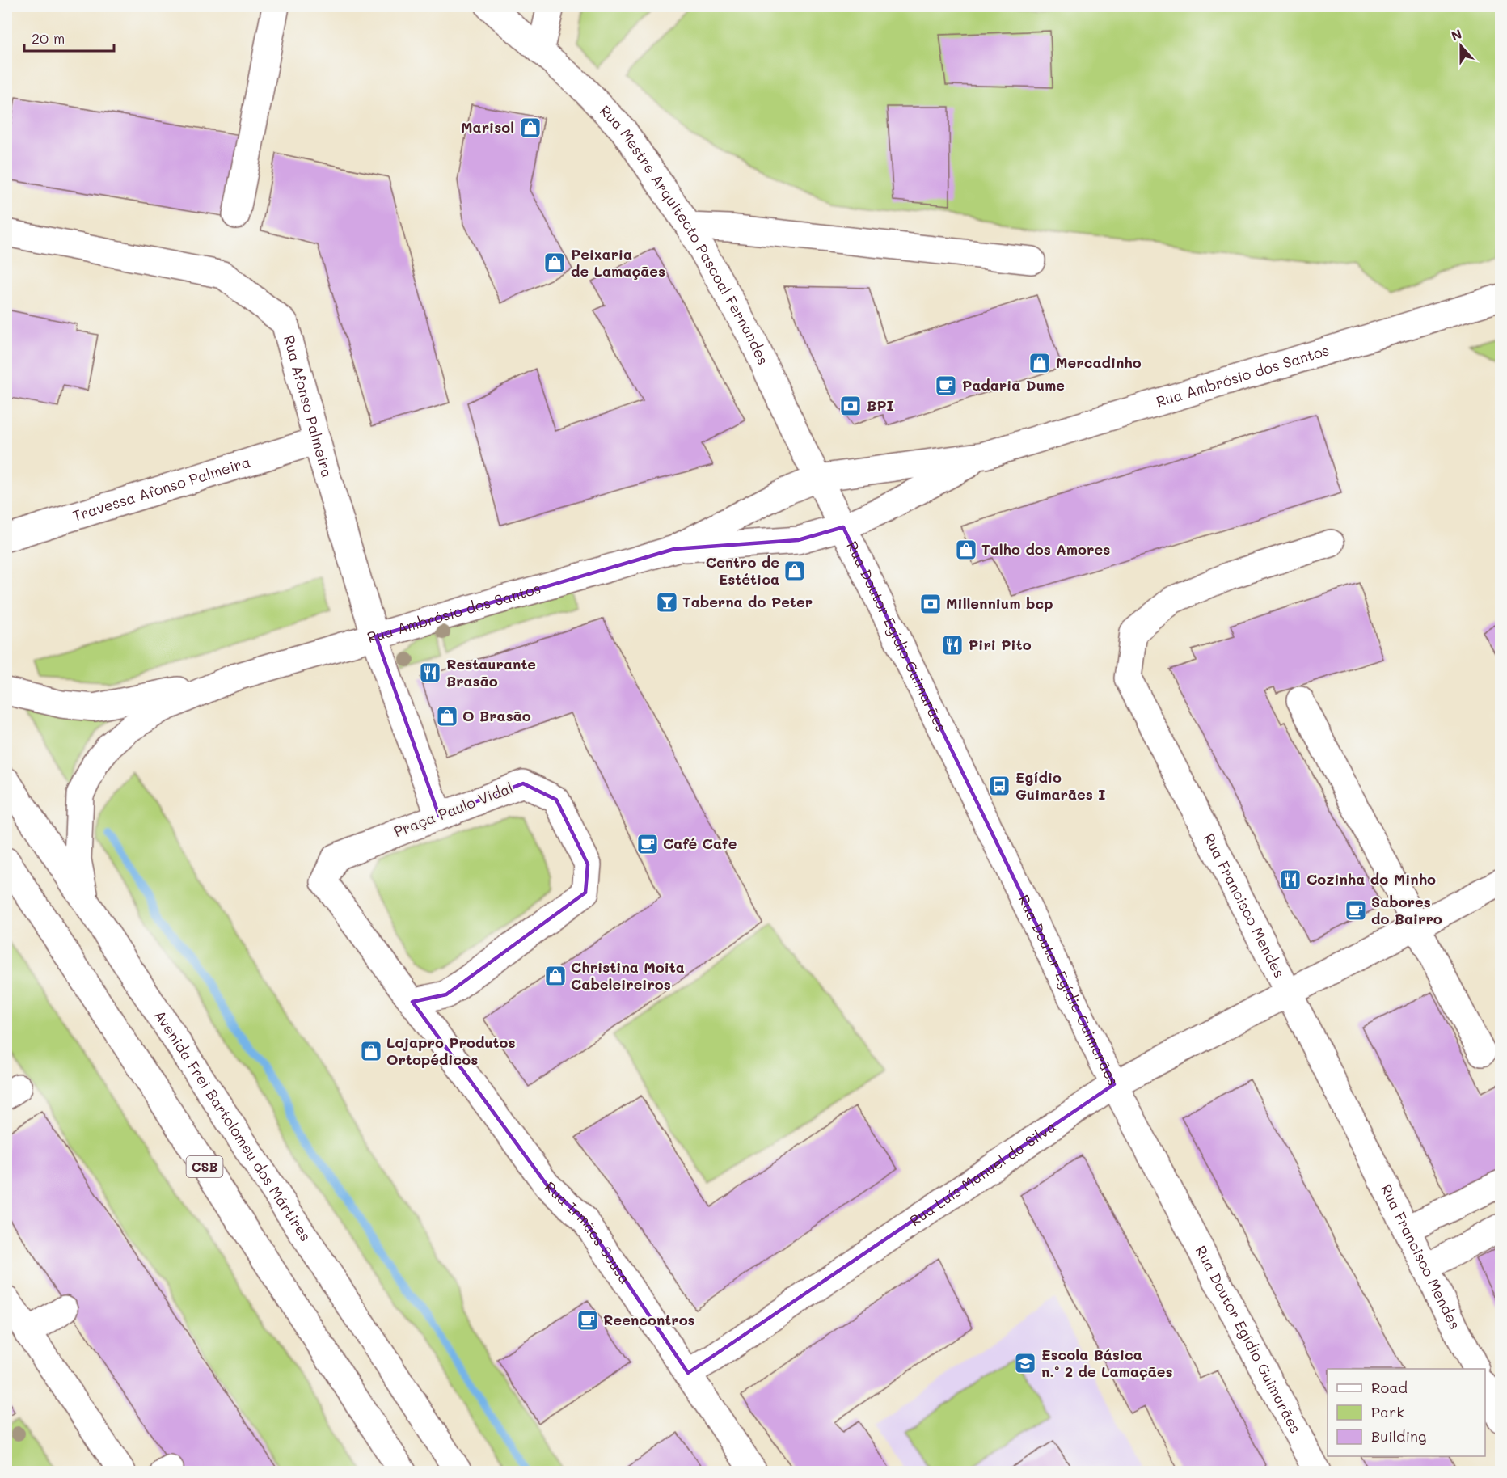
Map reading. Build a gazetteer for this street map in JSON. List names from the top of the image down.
{
  "streets": {
    "main road": [
      "Rua Mestre Arquitecto Pascoal Fernandes",
      "Rua Ambrósio dos Santos",
      "Rua Afonso Palmeira",
      "Travessa Afonso Palmeira",
      "Rua Doutor Egídio Guimarães",
      "Praça Paulo Vidal",
      "Rua Francisco Mendes",
      "Avenida Frei Bartolomeu dos Mártires",
      "CSB",
      "Rua Luís Manuel da Silva",
      "Rua Irmãos Sousa"
    ]
  },
  "crossings": [
    ["Rua Mestre Arquitecto Pascoal Fernandes", "Rua Doutor Egídio Guimarães"],
    ["Rua Ambrósio dos Santos", "Rua Afonso Palmeira"],
    ["Rua Afonso Palmeira", "Travessa Afonso Palmeira"],
    ["Rua Afonso Palmeira", "Praça Paulo Vidal"],
    ["Rua Doutor Egídio Guimarães", "Rua Luís Manuel da Silva"],
    ["Praça Paulo Vidal", "Rua Irmãos Sousa"],
    ["Rua Francisco Mendes", "Rua Luís Manuel da Silva"],
    ["Rua Luís Manuel da Silva", "Rua Irmãos Sousa"]
  ],
  "places": {
    "shop": [
      "Marisol",
      "Peixaria de Lamaçães",
      "Mercadinho",
      "Talho dos Amores",
      "Centro de Estética",
      "O Brasão",
      "Christina Moita Cabeleireiros",
      "Lojapro Produtos Ortopédicos"
    ],
    "cafe": [
      "Padaria Dume",
      "Café Cafe",
      "Sabores do Bairro",
      "Reencontros"
    ],
    "bank": ["BPI", "Millennium bcp"],
    "bar": ["Taberna do Peter"],
    "restaurant": ["Piri Pito", "Restaurante Brasão", "Cozinha do Minho"],
    "bus stop": ["Egídio Guimarães I"],
    "school or university": ["Escola Básica n.º 2 de Lamaçães"]
  },
  "legend": ["Road", "Park", "Building"],
  "scale_bar": "20 m",
  "north": "top"
}
